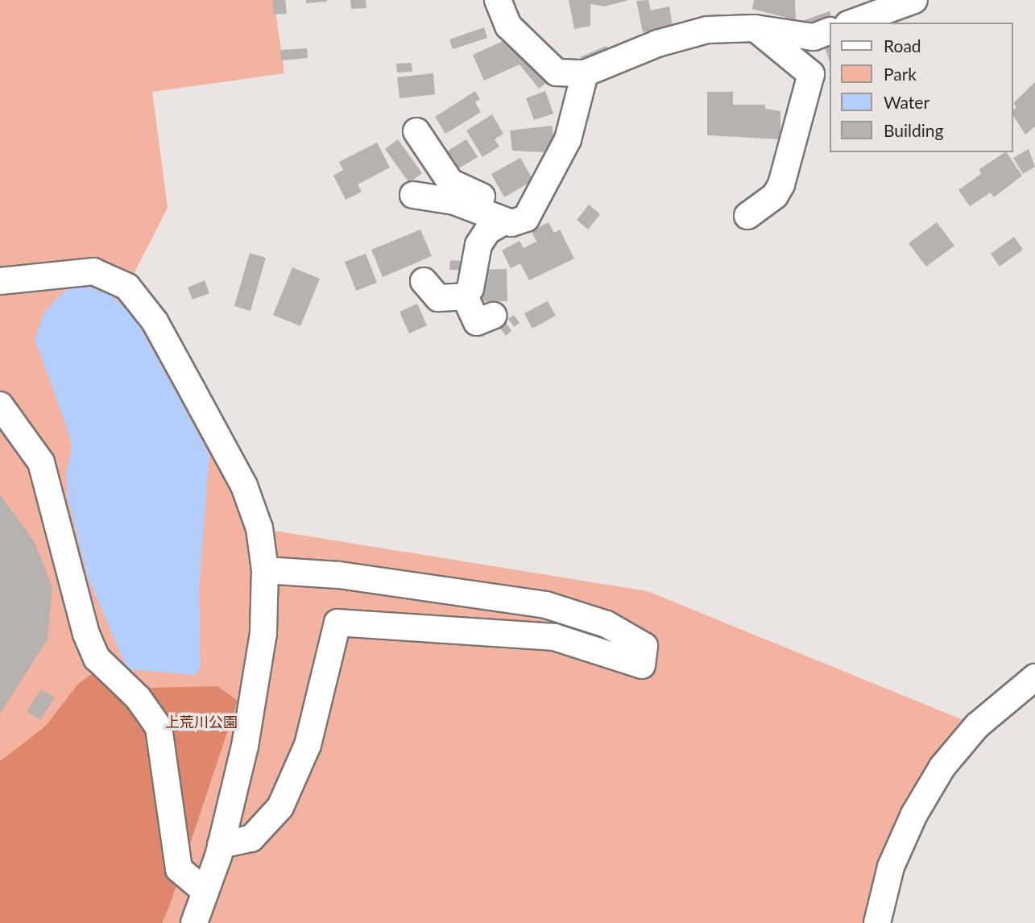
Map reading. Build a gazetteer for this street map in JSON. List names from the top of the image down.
{
  "parks": ["上荒川公園"],
  "legend": [
    "Road",
    "Park",
    "Water",
    "Building"
  ]
}
